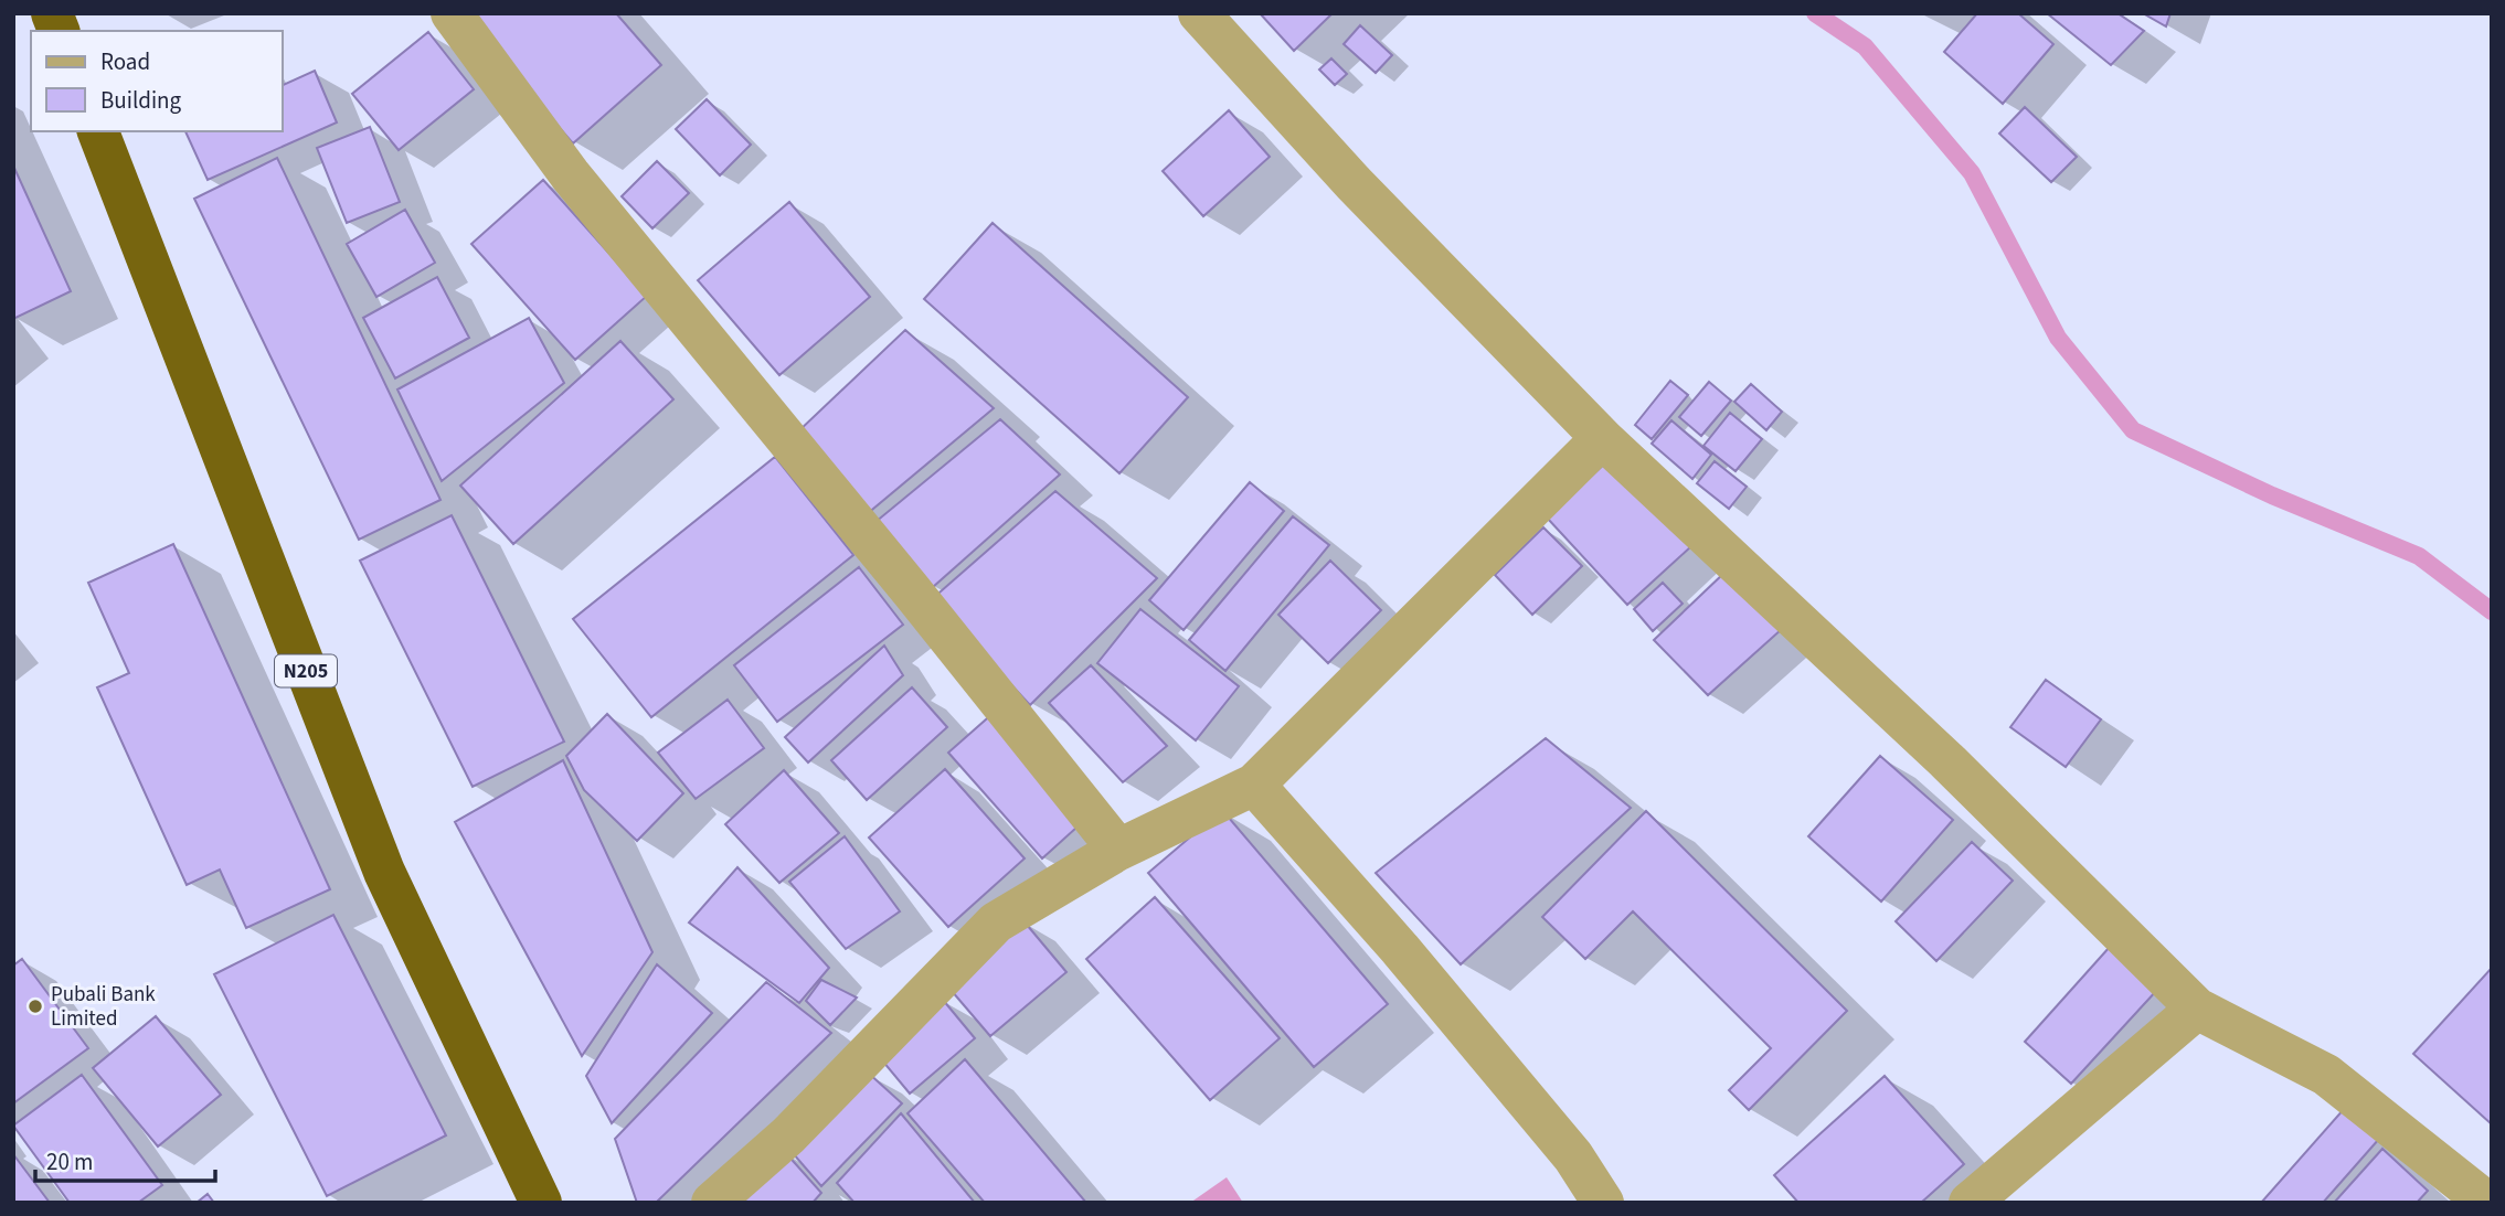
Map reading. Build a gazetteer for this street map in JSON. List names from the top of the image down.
{
  "streets": {
    "highway": ["N205"]
  },
  "places": ["Pubali Bank Limited"],
  "legend": ["Road", "Building"],
  "scale_bar": "20 m"
}
